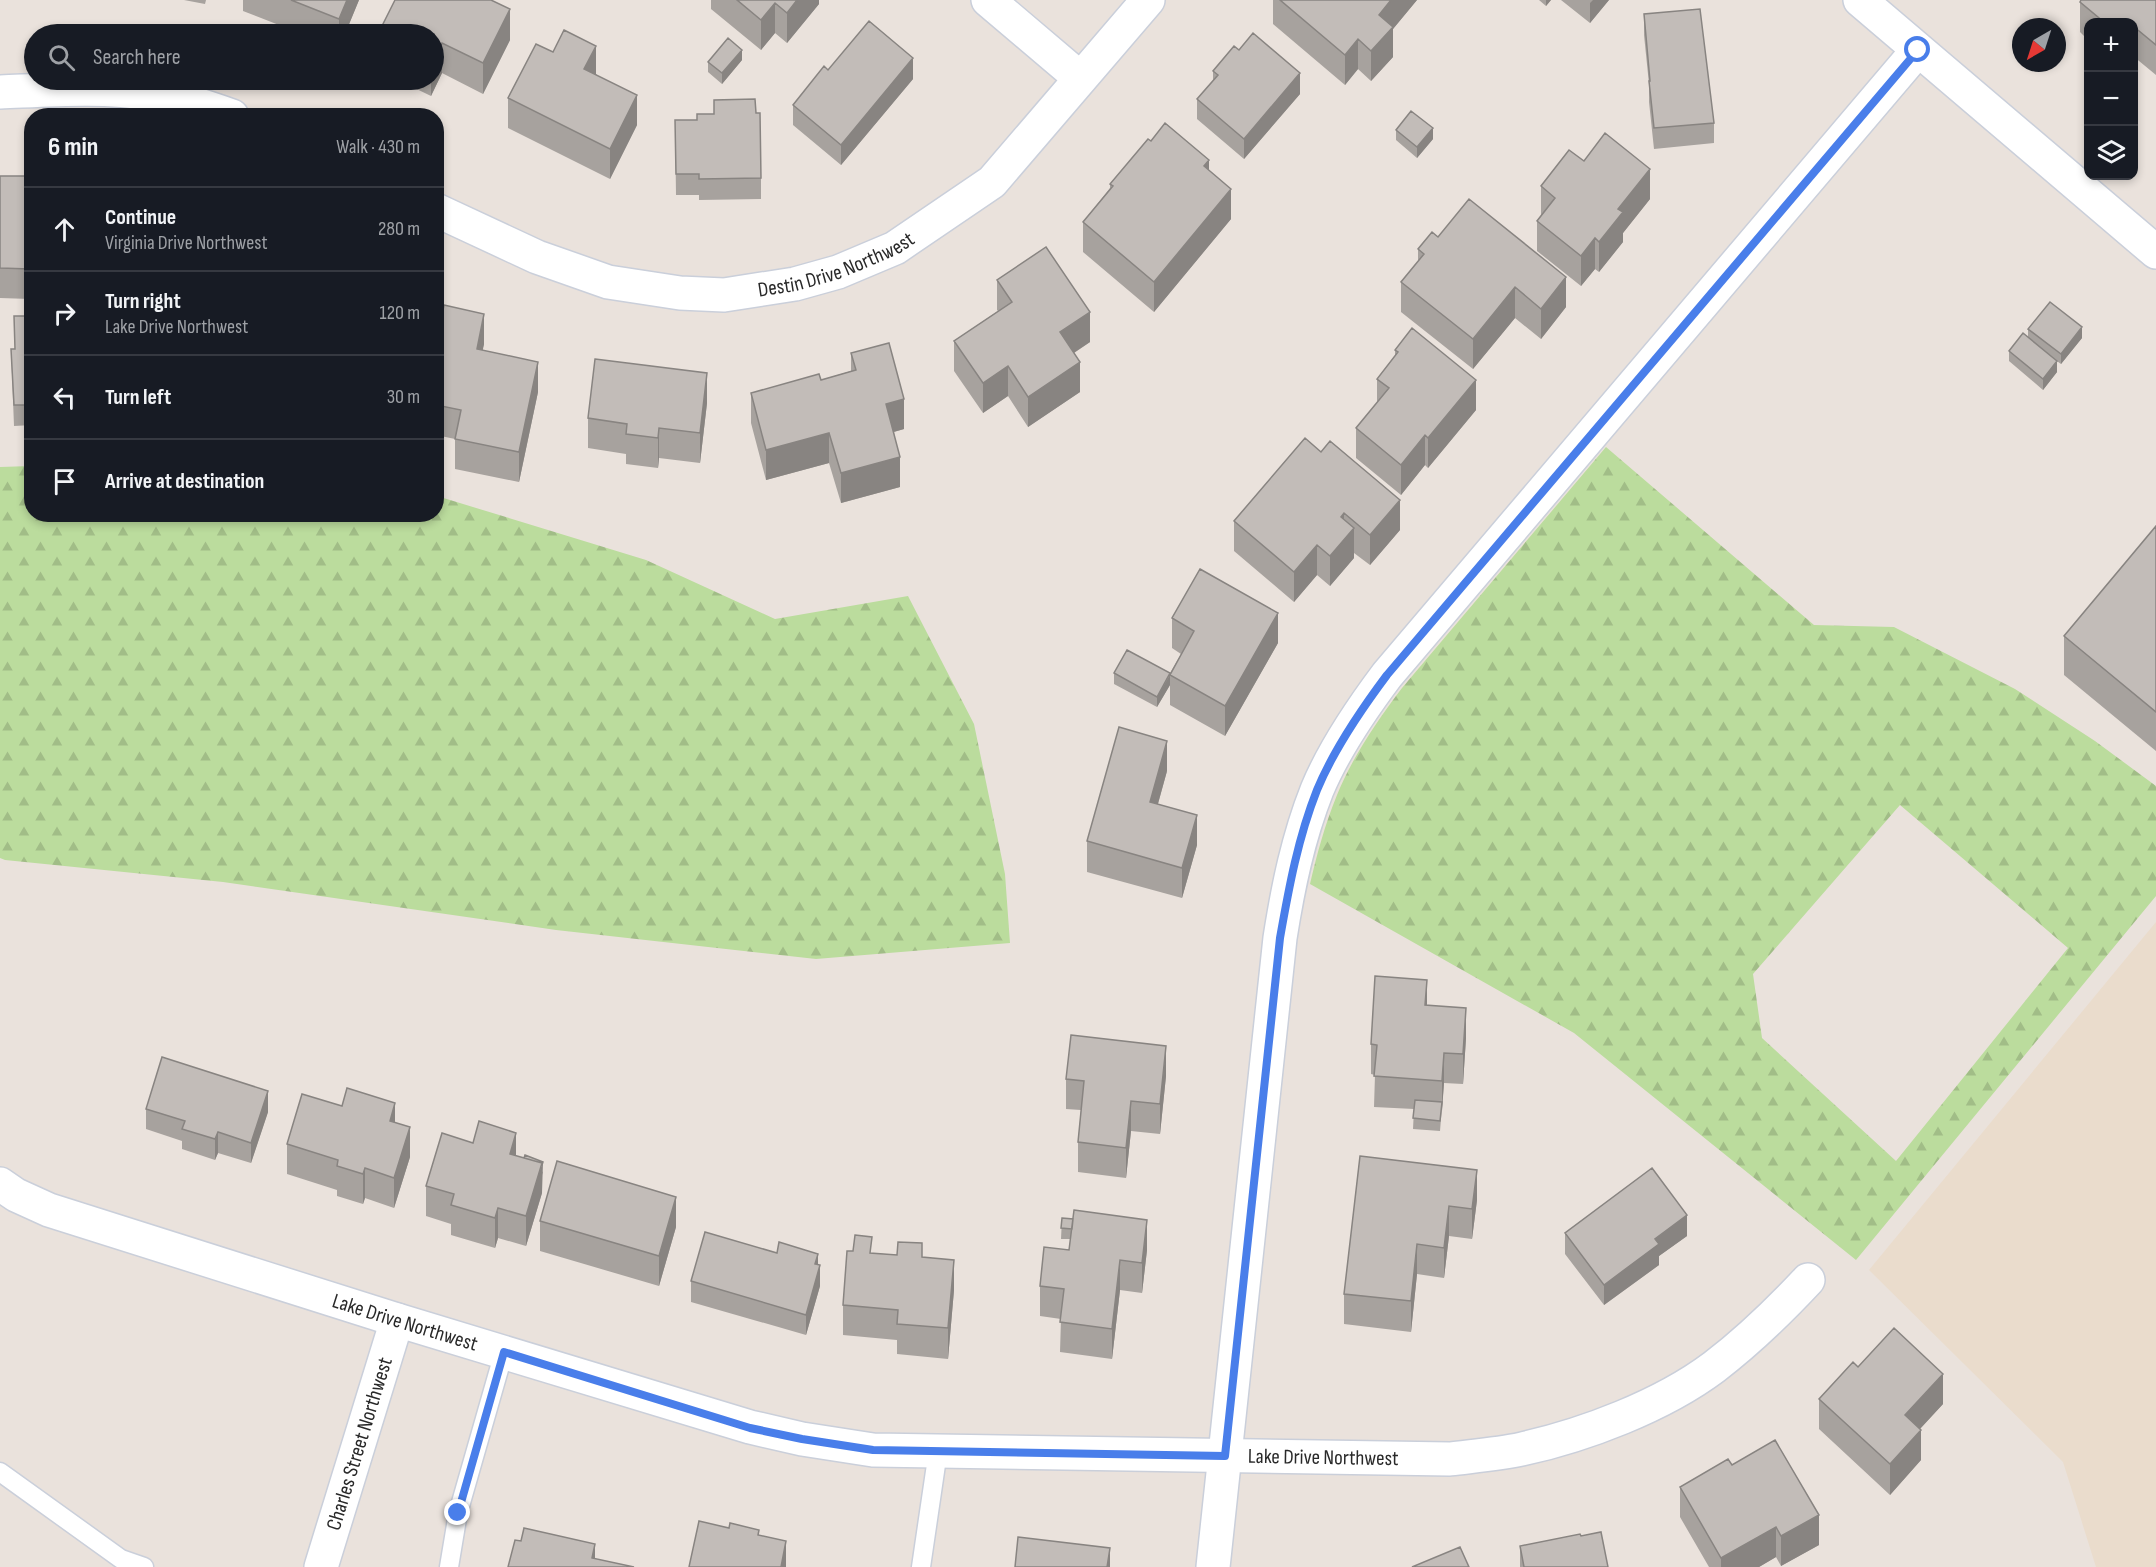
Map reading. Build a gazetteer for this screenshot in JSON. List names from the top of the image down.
{
  "streets": {
    "street": ["Destin Drive Northwest", "Lake Drive Northwest", "Charles Street Northwest"]
  },
  "crossings": [
    ["Lake Drive Northwest", "Charles Street Northwest"]
  ],
  "north": "bottom left",
  "page": {
    "map_buttons": ["+", "−"],
    "search": "Search here",
    "heading": ["6 min", "Walk · 430 m"],
    "list": [
      ["Continue", "Virginia Drive Northwest", "280 m"],
      ["Turn right", "Lake Drive Northwest", "120 m"],
      ["Turn left", "30 m"],
      "Arrive at destination"
    ]
  }
}
